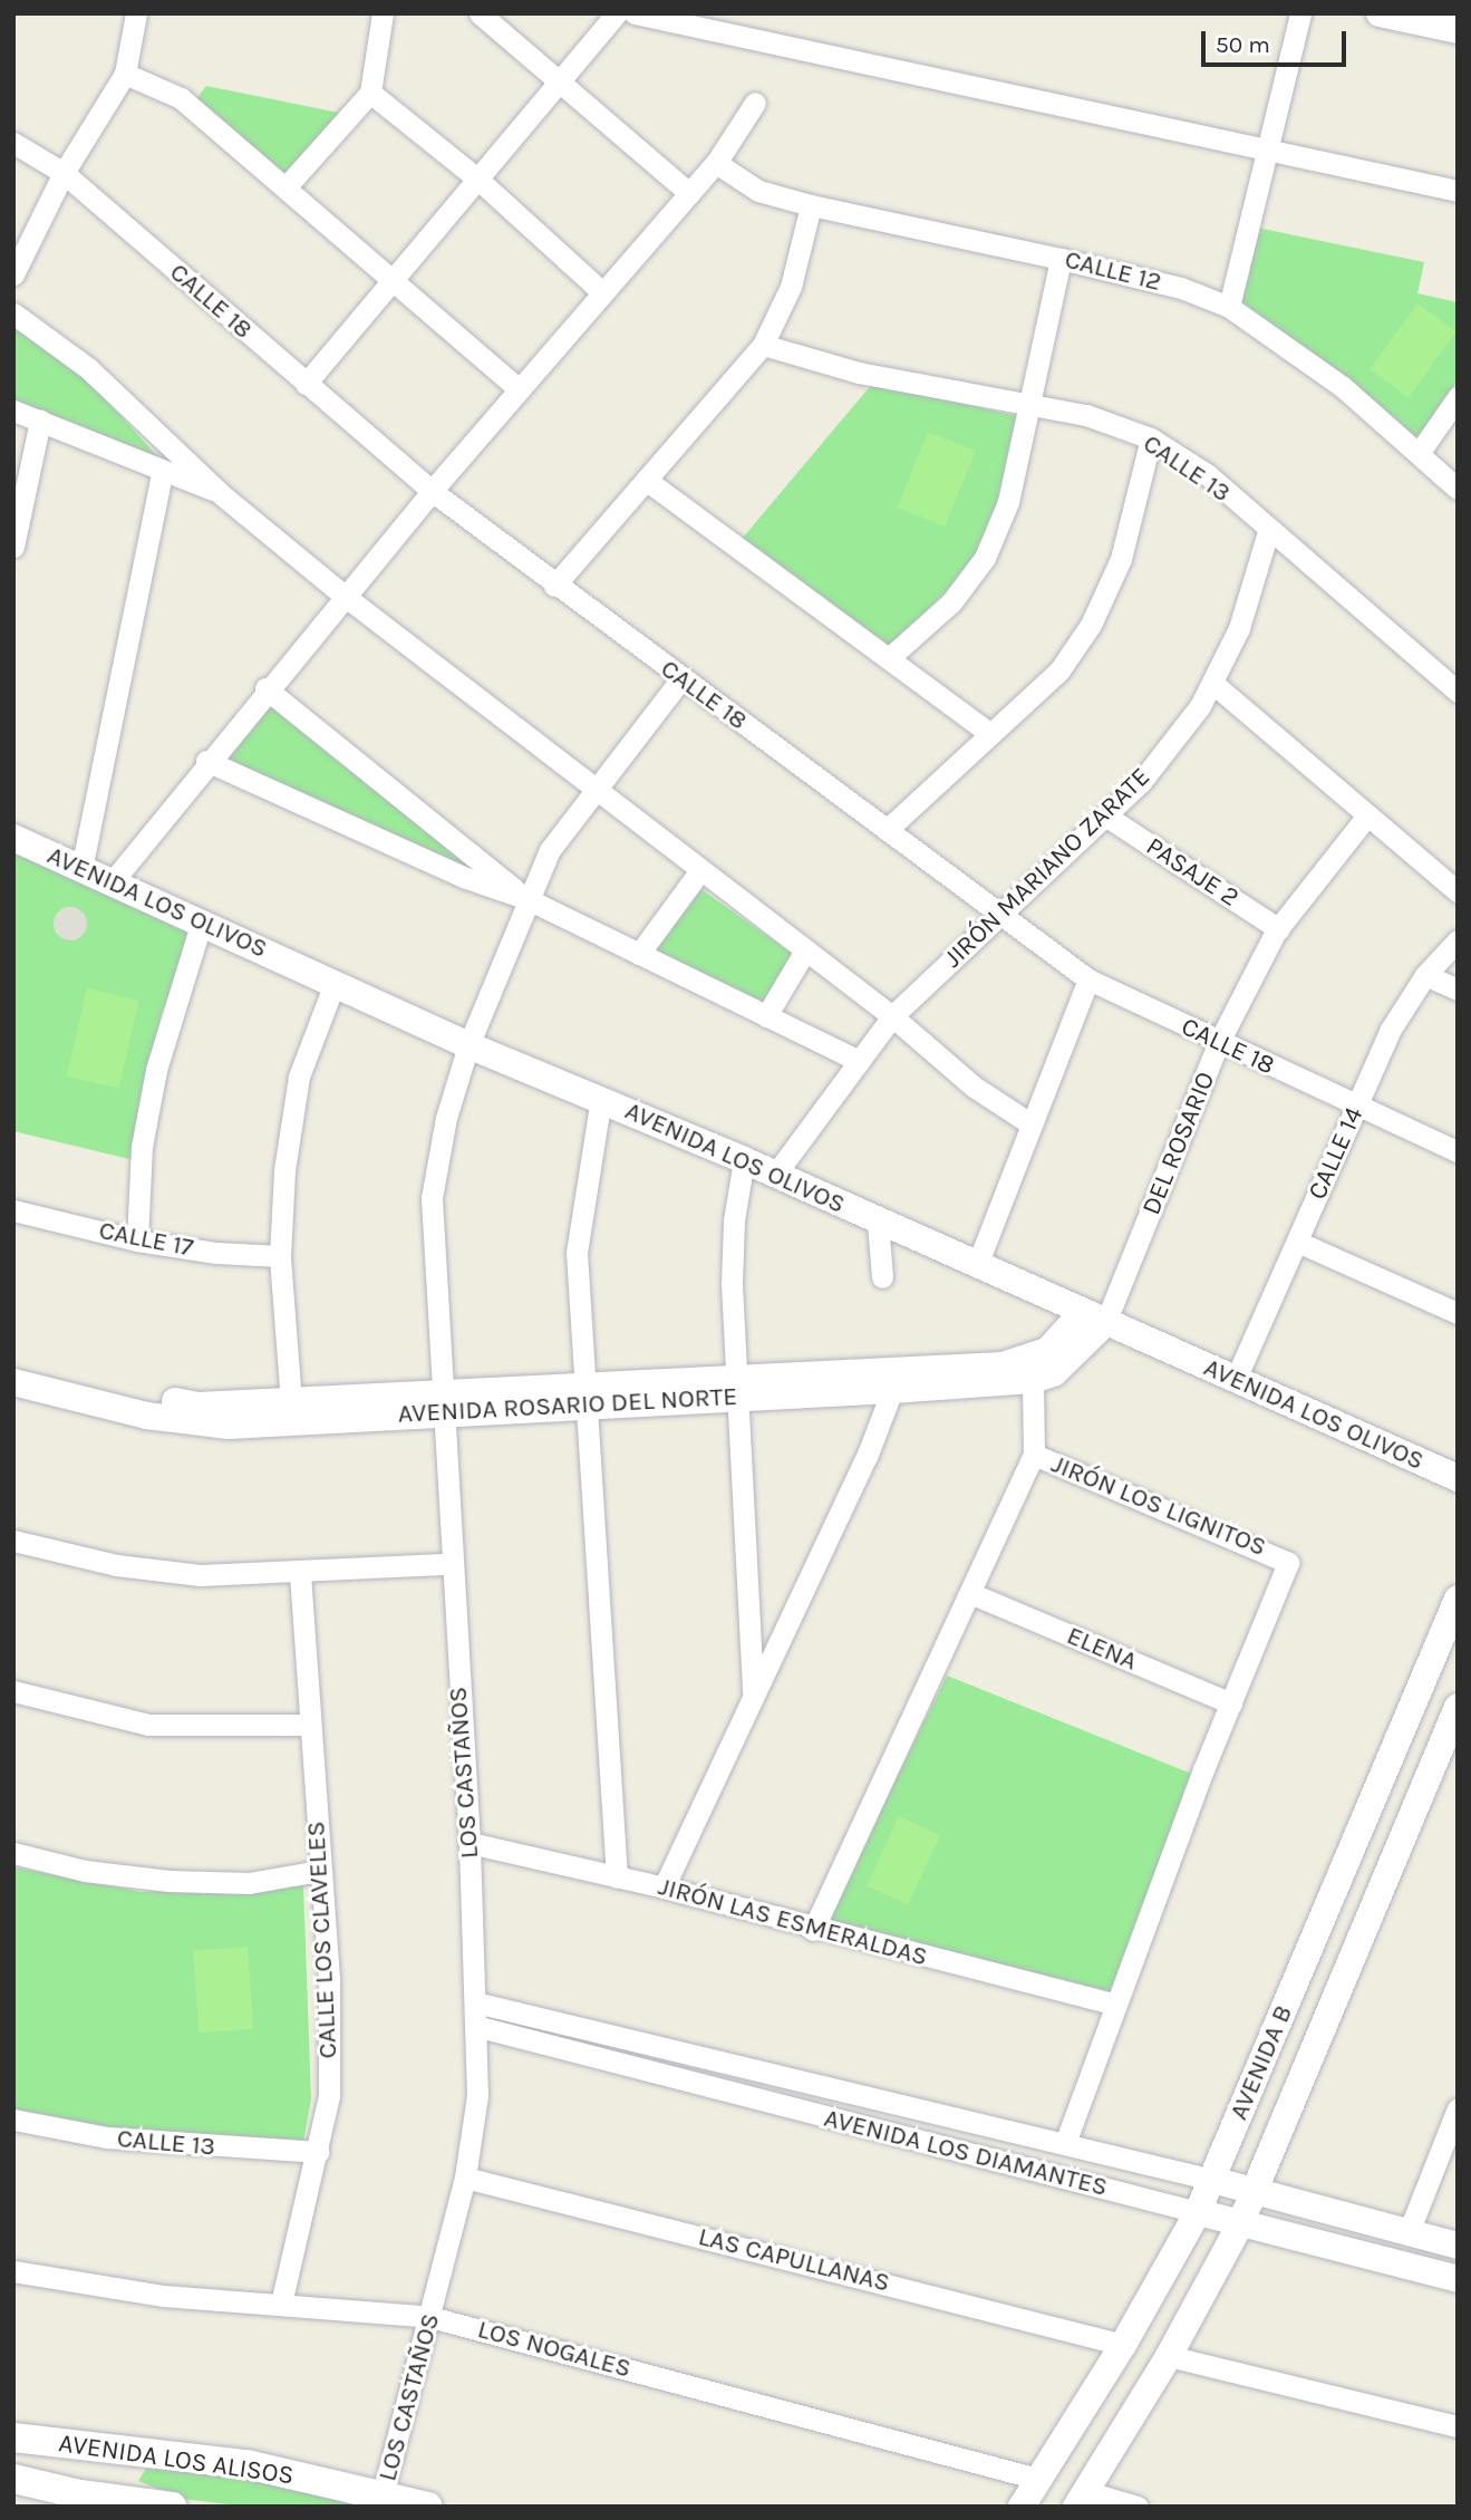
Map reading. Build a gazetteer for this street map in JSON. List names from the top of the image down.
{
  "streets": {
    "main road": ["AVENIDA LOS ALISOS"],
    "street": [
      "CALLE 12",
      "CALLE 18",
      "CALLE 13",
      "JIRÓN MARIANO ZARATE",
      "PASAJE 2",
      "AVENIDA LOS OLIVOS",
      "DEL ROSARIO",
      "CALLE 14",
      "CALLE 17",
      "AVENIDA ROSARIO DEL NORTE",
      "JIRÓN LOS LIGNITOS",
      "ELENA",
      "LOS CASTAÑOS",
      "JIRÓN LAS ESMERALDAS",
      "CALLE LOS CLAVELES",
      "AVENIDA B",
      "AVENIDA LOS DIAMANTES",
      "LAS CAPULLANAS",
      "LOS NOGALES"
    ]
  },
  "crossings": [
    ["CALLE 18", "JIRÓN MARIANO ZARATE"],
    ["CALLE 18", "DEL ROSARIO"],
    ["CALLE 18", "CALLE 14"],
    ["CALLE 18", "LOS CASTAÑOS"],
    ["CALLE 13", "JIRÓN MARIANO ZARATE"],
    ["CALLE 13", "CALLE LOS CLAVELES"],
    ["JIRÓN MARIANO ZARATE", "PASAJE 2"],
    ["JIRÓN MARIANO ZARATE", "AVENIDA LOS OLIVOS"],
    ["PASAJE 2", "DEL ROSARIO"],
    ["AVENIDA LOS OLIVOS", "DEL ROSARIO"],
    ["AVENIDA LOS OLIVOS", "CALLE 14"],
    ["AVENIDA LOS OLIVOS", "AVENIDA ROSARIO DEL NORTE"],
    ["AVENIDA LOS OLIVOS", "LOS CASTAÑOS"],
    ["DEL ROSARIO", "AVENIDA ROSARIO DEL NORTE"],
    ["AVENIDA ROSARIO DEL NORTE", "LOS CASTAÑOS"],
    ["JIRÓN LOS LIGNITOS", "ELENA"],
    ["LOS CASTAÑOS", "JIRÓN LAS ESMERALDAS"],
    ["LOS CASTAÑOS", "AVENIDA LOS DIAMANTES"],
    ["LOS CASTAÑOS", "LAS CAPULLANAS"],
    ["LOS CASTAÑOS", "LOS NOGALES"],
    ["LOS CASTAÑOS", "AVENIDA LOS ALISOS"],
    ["CALLE LOS CLAVELES", "LOS NOGALES"],
    ["AVENIDA B", "AVENIDA LOS DIAMANTES"],
    ["AVENIDA B", "LAS CAPULLANAS"],
    ["AVENIDA B", "LOS NOGALES"]
  ],
  "scale_bar": "50 m"
}
